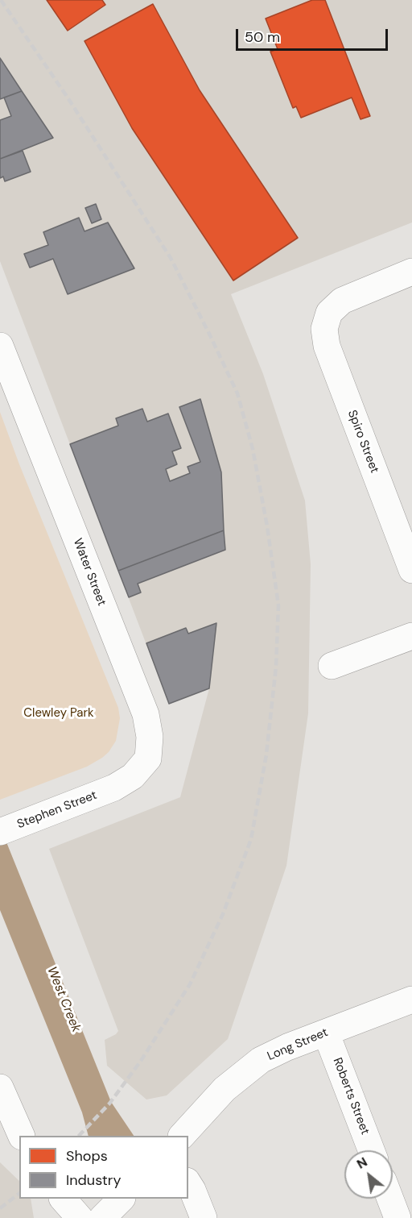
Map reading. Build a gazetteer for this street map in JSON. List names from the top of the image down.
{
  "streets": {
    "street": [
      "Spiro Street",
      "Water Street",
      "Stephen Street",
      "Long Street",
      "Roberts Street"
    ]
  },
  "crossings": [
    ["Water Street", "Stephen Street"],
    ["Long Street", "Roberts Street"]
  ],
  "water": ["West Creek"],
  "parks": ["Clewley Park"],
  "legend": ["Shops", "Industry"],
  "scale_bar": "50 m",
  "north": "top left"
}
